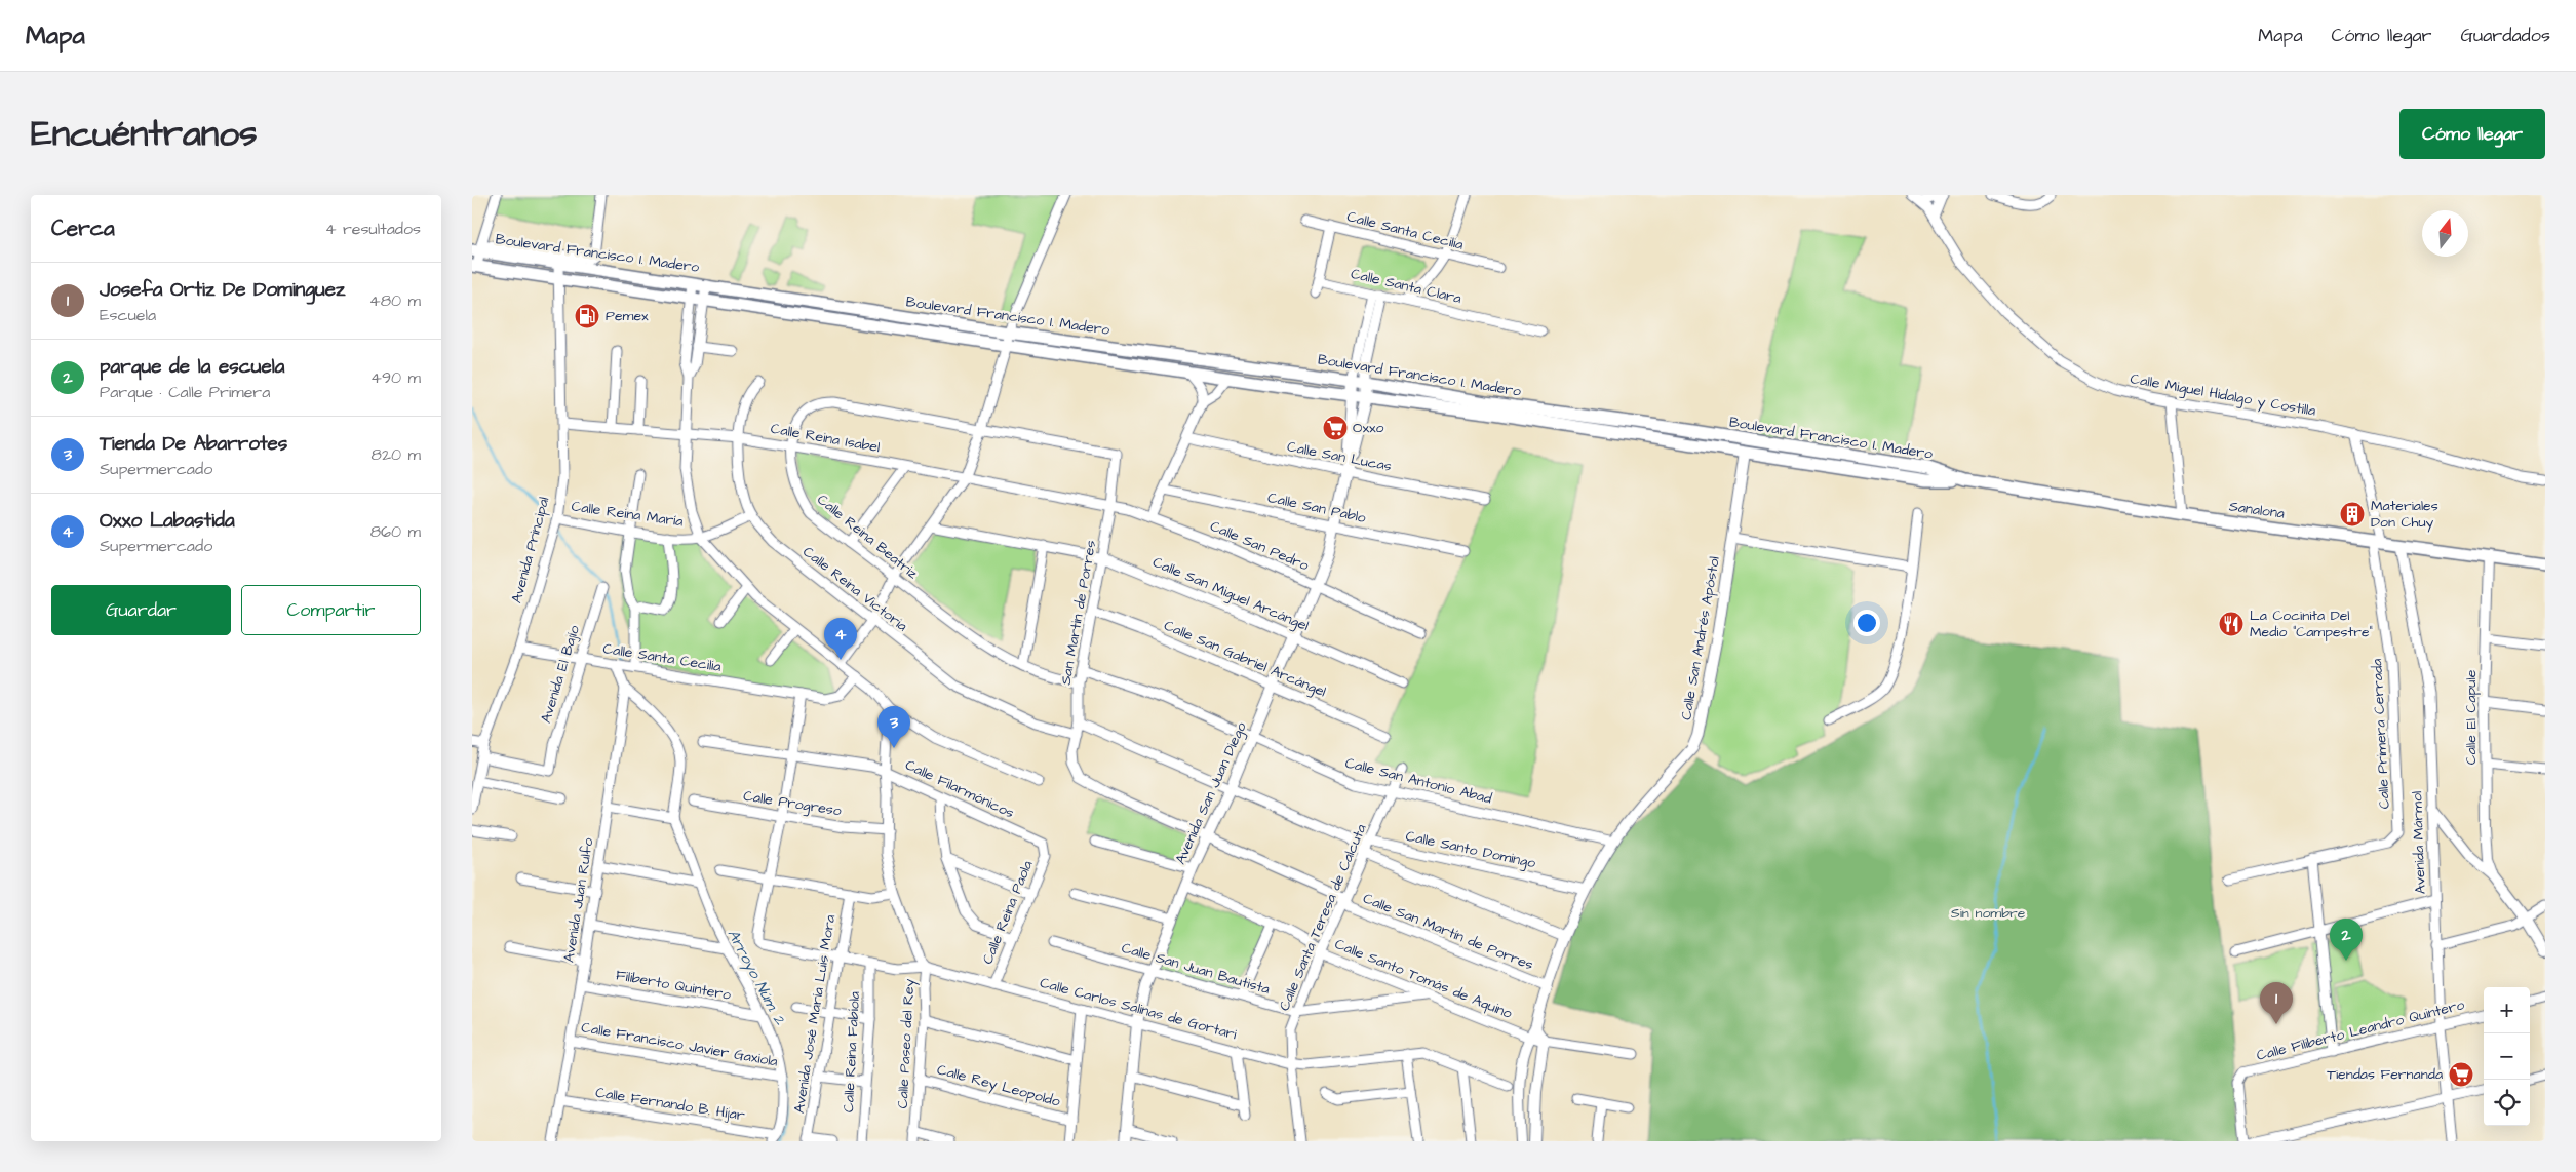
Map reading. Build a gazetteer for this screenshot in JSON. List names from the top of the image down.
{
  "streets": {
    "main road": ["Boulevard Francisco I. Madero", "Sanalona"],
    "street": [
      "Calle Santa Cecilia",
      "Calle Santa Clara",
      "Calle Miguel Hidalgo y Costilla",
      "Calle Reina Isabel",
      "Calle San Lucas",
      "Calle San Pablo",
      "Calle Reina María",
      "Calle Reina Beatriz",
      "Calle San Pedro",
      "Avenida Principal",
      "Calle Reina Victoria",
      "Calle San Miguel Arcángel",
      "San Martin de Porres",
      "Calle San Andrés Apóstol",
      "Calle San Gabriel Arcángel",
      "Avenida El Bajío",
      "Calle El Capule",
      "Calle Primera Cerrada",
      "Calle San Antonio Abad",
      "Calle Filarmónicos",
      "Avenida San Juan Diego",
      "Calle Progreso",
      "Avenida Mármol",
      "Calle Santo Domingo",
      "Avenida Juan Rulfo",
      "Calle Reina Paola",
      "Calle Santa Teresa de Calcuta",
      "Calle San Martín de Porres",
      "Calle San Juan Bautista",
      "Calle Santo Tomás de Aquino",
      "Filiberto Quintero",
      "Calle Carlos Salinas de Gortari",
      "Avenida José María Luis Mora",
      "Calle Filiberto Leandro Quintero",
      "Calle Paseo del Rey",
      "Calle Francisco Javier Gaxiola",
      "Calle Reina Fabiola",
      "Calle Rey Leopoldo",
      "Calle Fernando B. Híjar"
    ]
  },
  "crossings": [
    ["Calle Santa Cecilia", "Avenida Principal"],
    ["Calle Santa Cecilia", "Avenida El Bajío"],
    ["Calle Santa Cecilia", "Avenida Juan Rulfo"],
    ["Boulevard Francisco I. Madero", "Sanalona"],
    ["Boulevard Francisco I. Madero", "Avenida Principal"],
    ["Boulevard Francisco I. Madero", "Calle San Andrés Apóstol"],
    ["Boulevard Francisco I. Madero", "Avenida San Juan Diego"],
    ["Calle Miguel Hidalgo y Costilla", "Calle Primera Cerrada"],
    ["Calle Reina Isabel", "Calle Reina Beatriz"],
    ["Calle Reina Isabel", "Calle San Pedro"],
    ["Calle Reina Isabel", "Avenida Principal"],
    ["Calle Reina Isabel", "Calle Reina Victoria"],
    ["Calle San Lucas", "Avenida San Juan Diego"],
    ["Calle San Pablo", "Avenida San Juan Diego"],
    ["Sanalona", "Calle El Capule"],
    ["Sanalona", "Calle Primera Cerrada"],
    ["Sanalona", "Avenida Mármol"],
    ["Calle Reina María", "Avenida Principal"],
    ["Calle Reina María", "Calle Reina Victoria"],
    ["Calle Reina Beatriz", "San Martin de Porres"],
    ["Calle San Pedro", "San Martin de Porres"],
    ["Calle San Pedro", "Avenida San Juan Diego"],
    ["Avenida Principal", "Avenida El Bajío"],
    ["Calle Reina Victoria", "San Martin de Porres"],
    ["Calle San Miguel Arcángel", "San Martin de Porres"],
    ["Calle San Miguel Arcángel", "Avenida San Juan Diego"],
    ["San Martin de Porres", "Calle San Gabriel Arcángel"],
    ["San Martin de Porres", "Calle San Antonio Abad"],
    ["San Martin de Porres", "Calle Santo Domingo"],
    ["San Martin de Porres", "Calle San Martín de Porres"],
    ["Calle San Andrés Apóstol", "Calle San Antonio Abad"],
    ["Calle San Andrés Apóstol", "Calle Santo Domingo"],
    ["Calle San Andrés Apóstol", "Calle San Martín de Porres"],
    ["Calle San Andrés Apóstol", "Calle Santo Tomás de Aquino"],
    ["Calle San Gabriel Arcángel", "Avenida San Juan Diego"],
    ["Calle San Antonio Abad", "Avenida San Juan Diego"],
    ["Calle San Antonio Abad", "Calle Santa Teresa de Calcuta"],
    ["Calle Filarmónicos", "Calle Reina Paola"],
    ["Calle Filarmónicos", "Calle Paseo del Rey"],
    ["Avenida San Juan Diego", "Calle Santo Domingo"],
    ["Avenida San Juan Diego", "Calle San Martín de Porres"],
    ["Avenida San Juan Diego", "Calle San Juan Bautista"],
    ["Avenida San Juan Diego", "Calle Santo Tomás de Aquino"],
    ["Avenida San Juan Diego", "Calle Carlos Salinas de Gortari"],
    ["Calle Progreso", "Calle Paseo del Rey"],
    ["Avenida Mármol", "Calle Filiberto Leandro Quintero"],
    ["Calle Santo Domingo", "Calle Santa Teresa de Calcuta"],
    ["Avenida Juan Rulfo", "Filiberto Quintero"],
    ["Avenida Juan Rulfo", "Calle Francisco Javier Gaxiola"],
    ["Avenida Juan Rulfo", "Calle Fernando B. Híjar"],
    ["Calle Reina Paola", "Calle Carlos Salinas de Gortari"],
    ["Calle Santa Teresa de Calcuta", "Calle San Martín de Porres"],
    ["Calle Santa Teresa de Calcuta", "Calle San Juan Bautista"],
    ["Calle Santa Teresa de Calcuta", "Calle Santo Tomás de Aquino"],
    ["Calle Santa Teresa de Calcuta", "Calle Carlos Salinas de Gortari"],
    ["Calle San Juan Bautista", "Calle Santo Tomás de Aquino"],
    ["Calle Carlos Salinas de Gortari", "Avenida José María Luis Mora"],
    ["Calle Carlos Salinas de Gortari", "Calle Paseo del Rey"],
    ["Calle Carlos Salinas de Gortari", "Calle Reina Fabiola"],
    ["Calle Paseo del Rey", "Calle Rey Leopoldo"]
  ],
  "water": ["Arroyo Núm. 2"],
  "parks": ["Sin nombre"],
  "places": {
    "fuel station": ["Pemex"],
    "supermarket": ["Oxxo", "Tiendas Fernanda"],
    "building": ["Materiales Don Chuy"],
    "restaurant": ["La Cocinita Del Medio \"Campestre\""]
  },
  "north": "top",
  "page": {
    "header": "Mapa",
    "nav": ["Mapa", "Cómo llegar", "Guardados"],
    "title": "Encuéntranos",
    "buttons": [
      "Cómo llegar",
      ["Guardar", "Compartir"]
    ],
    "heading": ["Cerca", "4 resultados"],
    "list": [
      {
        "mark": "1",
        "name": "Josefa Ortiz De Dominguez",
        "note": "Escuela",
        "value": "480 m"
      },
      {
        "mark": "2",
        "name": "parque de la escuela",
        "note": "Parque · Calle Primera",
        "value": "490 m"
      },
      {
        "mark": "3",
        "name": "Tienda De Abarrotes",
        "note": "Supermercado",
        "value": "820 m"
      },
      {
        "mark": "4",
        "name": "Oxxo Labastida",
        "note": "Supermercado",
        "value": "860 m"
      }
    ],
    "pins": [
      "4",
      "3",
      "2",
      "1"
    ],
    "map_buttons": ["+", "−"]
  }
}
